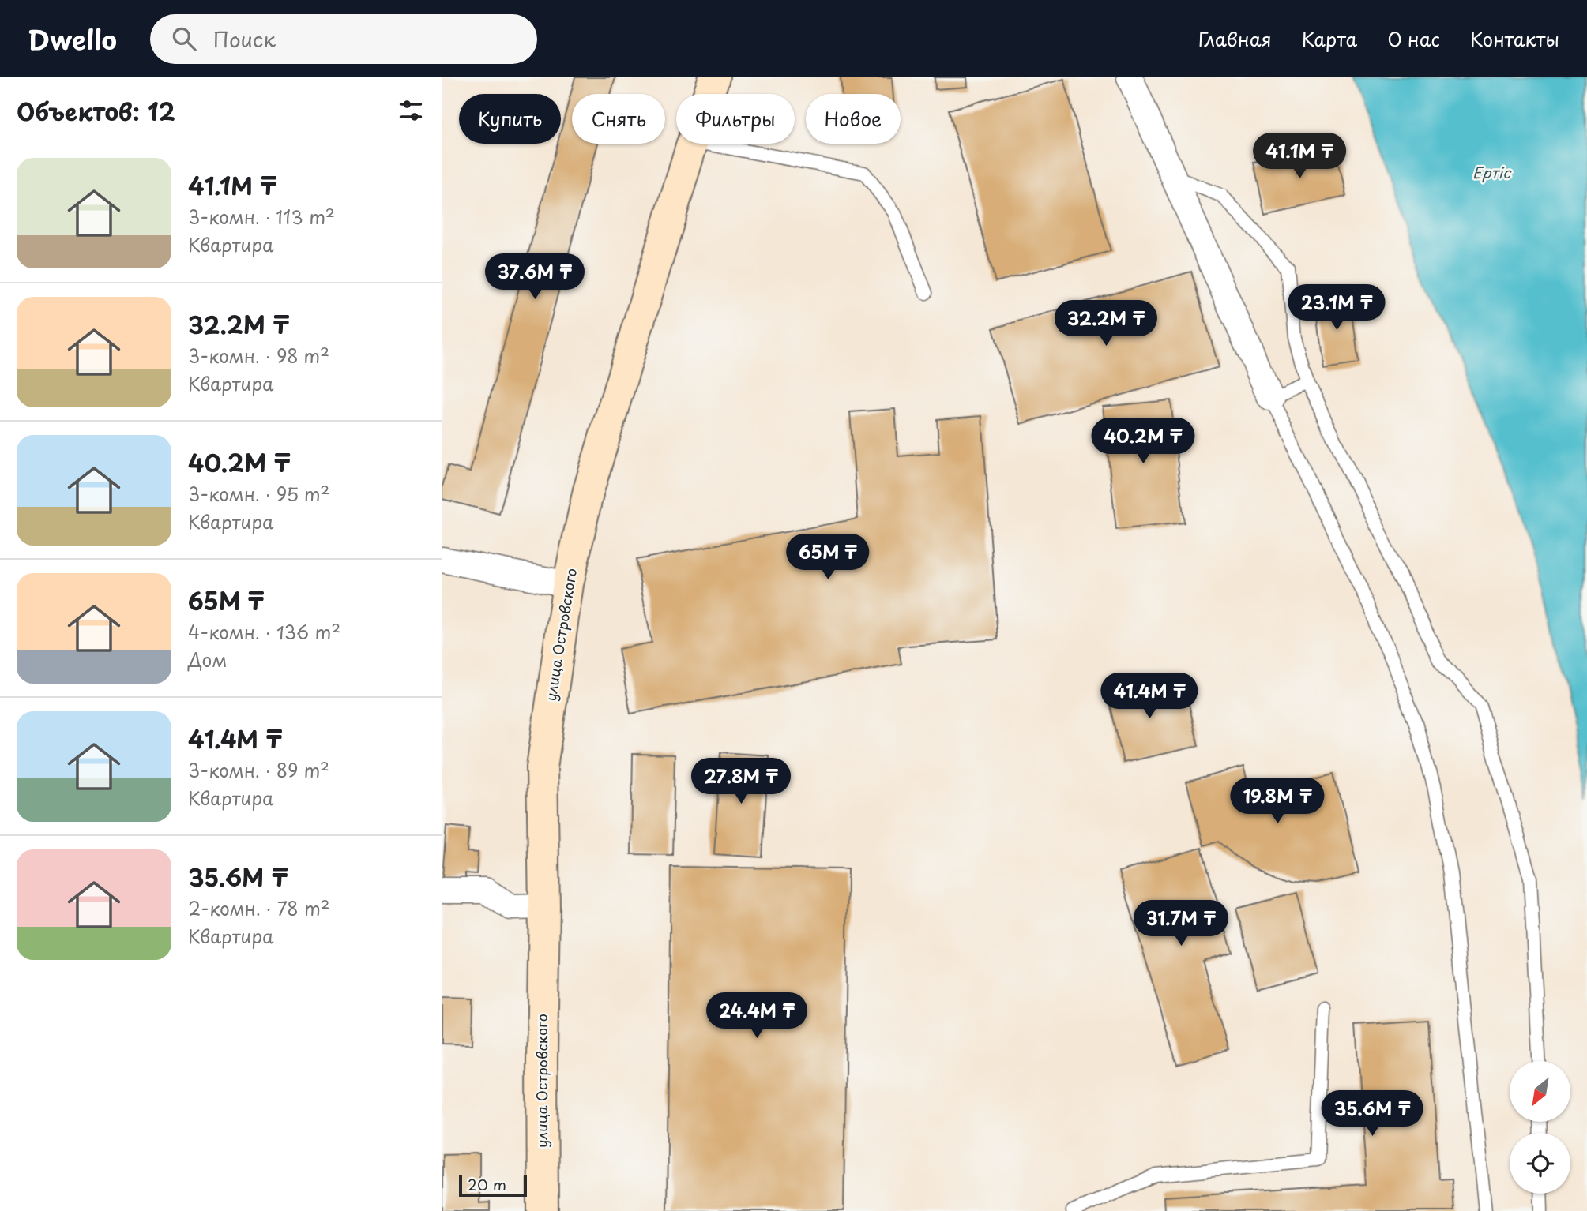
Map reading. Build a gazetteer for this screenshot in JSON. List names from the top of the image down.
{
  "streets": {
    "main road": ["улица Островского"]
  },
  "water": ["Ертіс"],
  "scale_bar": "20 m",
  "north": "bottom left",
  "page": {
    "header": "Dwello",
    "search": "Поиск",
    "nav": [
      "Главная",
      "Карта",
      "О нас",
      "Контакты"
    ],
    "heading": "Объектов: 12",
    "chip": [
      "Купить",
      "Снять",
      "Фильтры",
      "Новое"
    ],
    "price": [
      "41.1M ₸",
      "37.6M ₸",
      "23.1M ₸",
      "32.2M ₸",
      "40.2M ₸",
      "65M ₸",
      "41.4M ₸",
      "27.8M ₸",
      "19.8M ₸",
      "31.7M ₸",
      "24.4M ₸",
      "35.6M ₸"
    ],
    "list": [
      {
        "name": "41.1M ₸",
        "note": "3-комн. · 113 m² · Квартира"
      },
      {
        "name": "32.2M ₸",
        "note": "3-комн. · 98 m² · Квартира"
      },
      {
        "name": "40.2M ₸",
        "note": "3-комн. · 95 m² · Квартира"
      },
      {
        "name": "65M ₸",
        "note": "4-комн. · 136 m² · Дом"
      },
      {
        "name": "41.4M ₸",
        "note": "3-комн. · 89 m² · Квартира"
      },
      {
        "name": "35.6M ₸",
        "note": "2-комн. · 78 m² · Квартира"
      }
    ],
    "scale": "20 m"
  }
}
